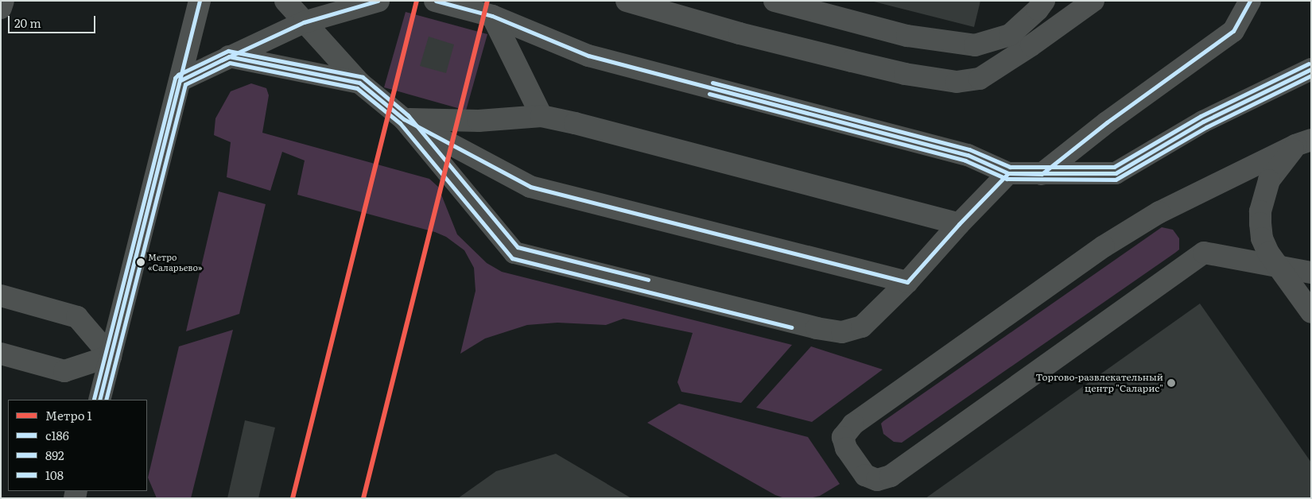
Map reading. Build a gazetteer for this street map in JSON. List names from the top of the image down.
{
  "places": ["Метро «Саларьево»", "Торгово-развлекательный центр \"Саларис\""],
  "lines": [
    "metro line 1",
    "transit line с186",
    "transit line 108",
    "transit line 892"
  ],
  "legend": [
    "Метро 1",
    "с186",
    "892",
    "108"
  ],
  "scale_bar": "20 m"
}
